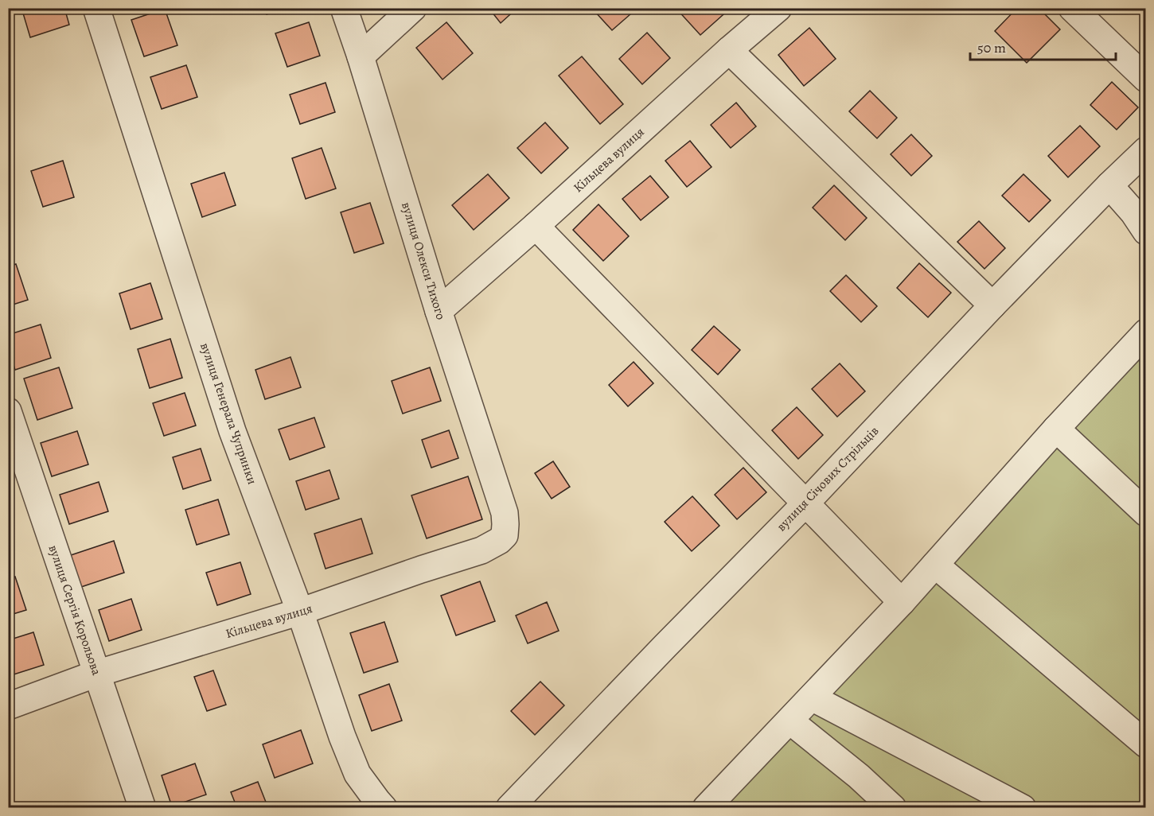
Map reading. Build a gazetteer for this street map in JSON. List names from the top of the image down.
{
  "streets": {
    "street": [
      "Кільцева вулиця",
      "вулиця Олекси Тихого",
      "вулиця Генерала Чупринки",
      "вулиця Січових Стрільців",
      "вулиця Сергія Корольова"
    ]
  },
  "crossings": [
    ["Кільцева вулиця", "вулиця Олекси Тихого"],
    ["Кільцева вулиця", "вулиця Генерала Чупринки"],
    ["Кільцева вулиця", "вулиця Сергія Корольова"]
  ],
  "scale_bar": "50 m"
}
